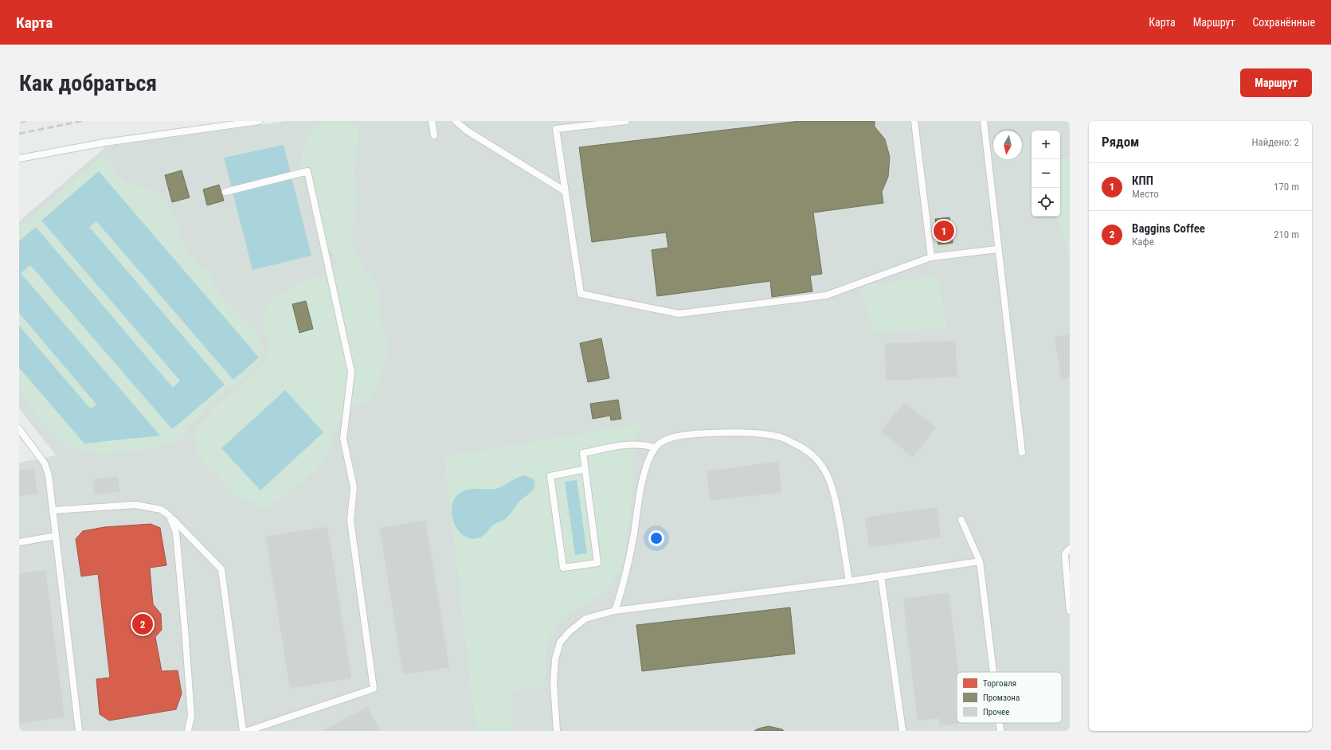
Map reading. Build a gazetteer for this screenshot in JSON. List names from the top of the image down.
{
  "legend": ["Торговля", "Промзона", "Прочее"],
  "north": "bottom",
  "page": {
    "header": "Карта",
    "nav": ["Карта", "Маршрут", "Сохранённые"],
    "buttons": "Маршрут",
    "title": "Как добраться",
    "heading": ["Рядом", "Найдено: 2"],
    "map_buttons": ["+", "−"],
    "list": [
      {
        "mark": "1",
        "name": "КПП",
        "note": "Место",
        "value": "170 m"
      },
      {
        "mark": "2",
        "name": "Baggins Coffee",
        "note": "Кафе",
        "value": "210 m"
      }
    ],
    "pins": ["1", "2"]
  }
}
